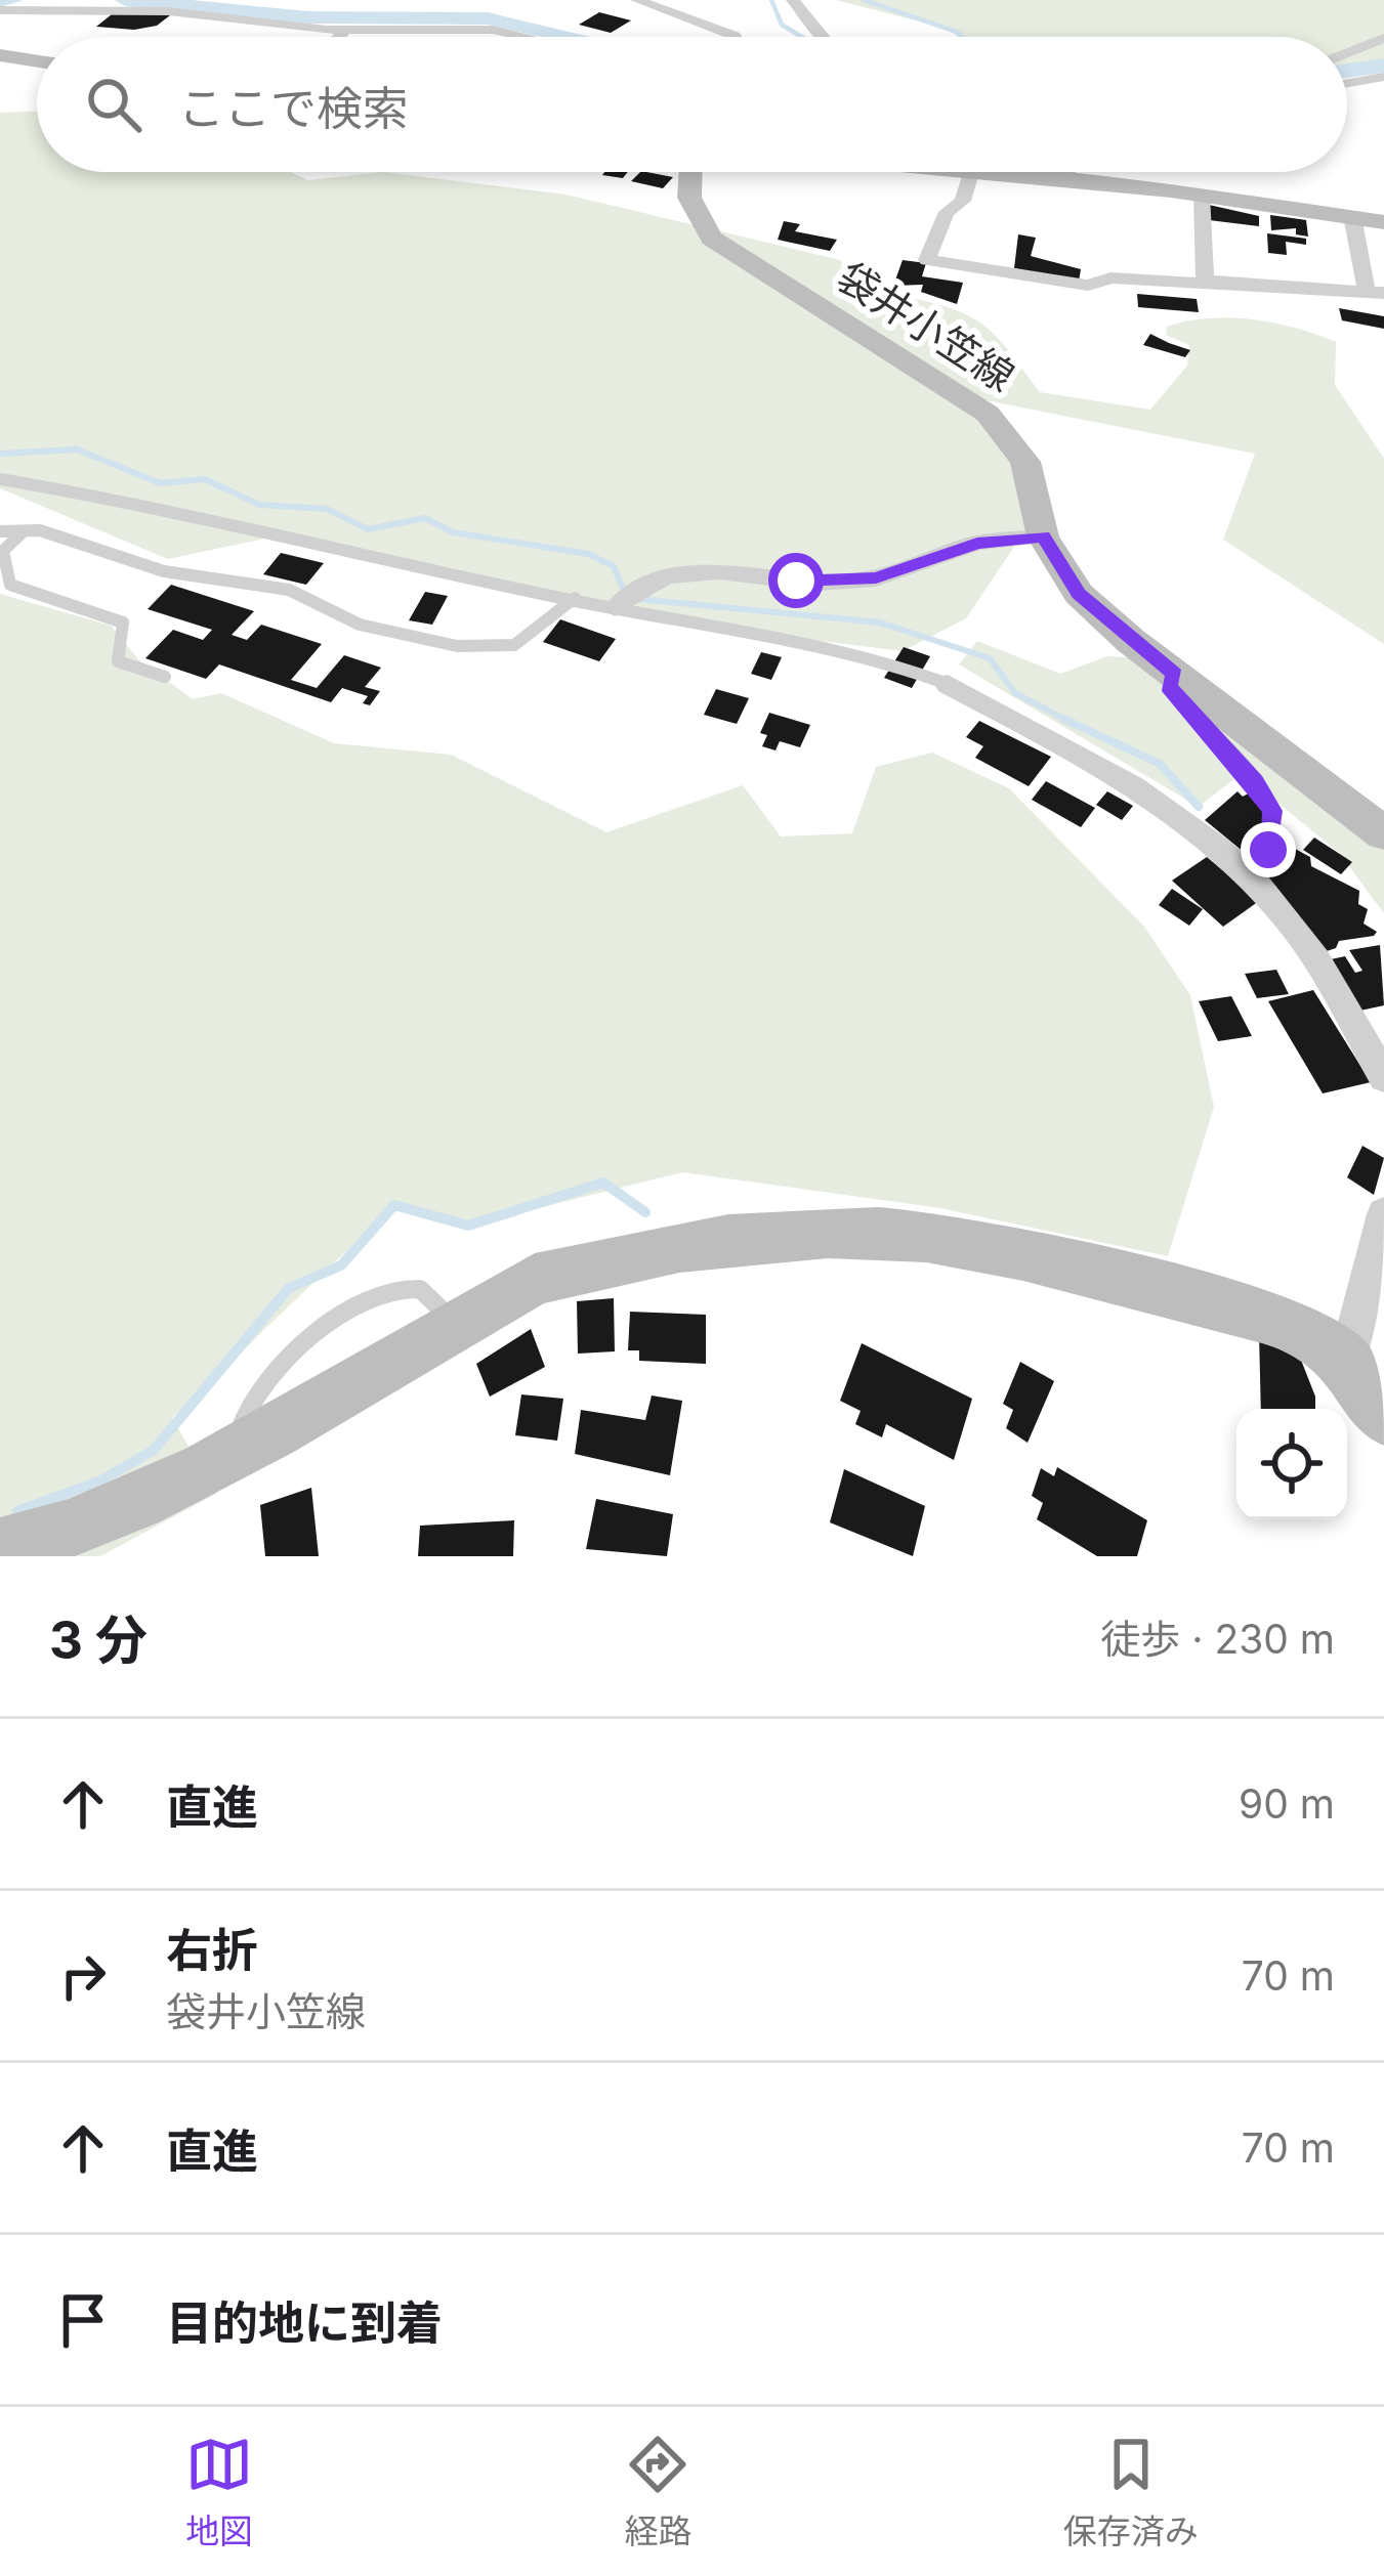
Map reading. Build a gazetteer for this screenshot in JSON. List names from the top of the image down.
{
  "streets": {
    "street": ["袋井小笠線"]
  },
  "page": {
    "search": "ここで検索",
    "heading": ["3 分", "徒歩 · 230 m"],
    "list": [
      ["直進", "90 m"],
      ["右折", "袋井小笠線", "70 m"],
      ["直進", "70 m"],
      "目的地に到着"
    ],
    "nav": ["地図", "経路", "保存済み"]
  }
}
